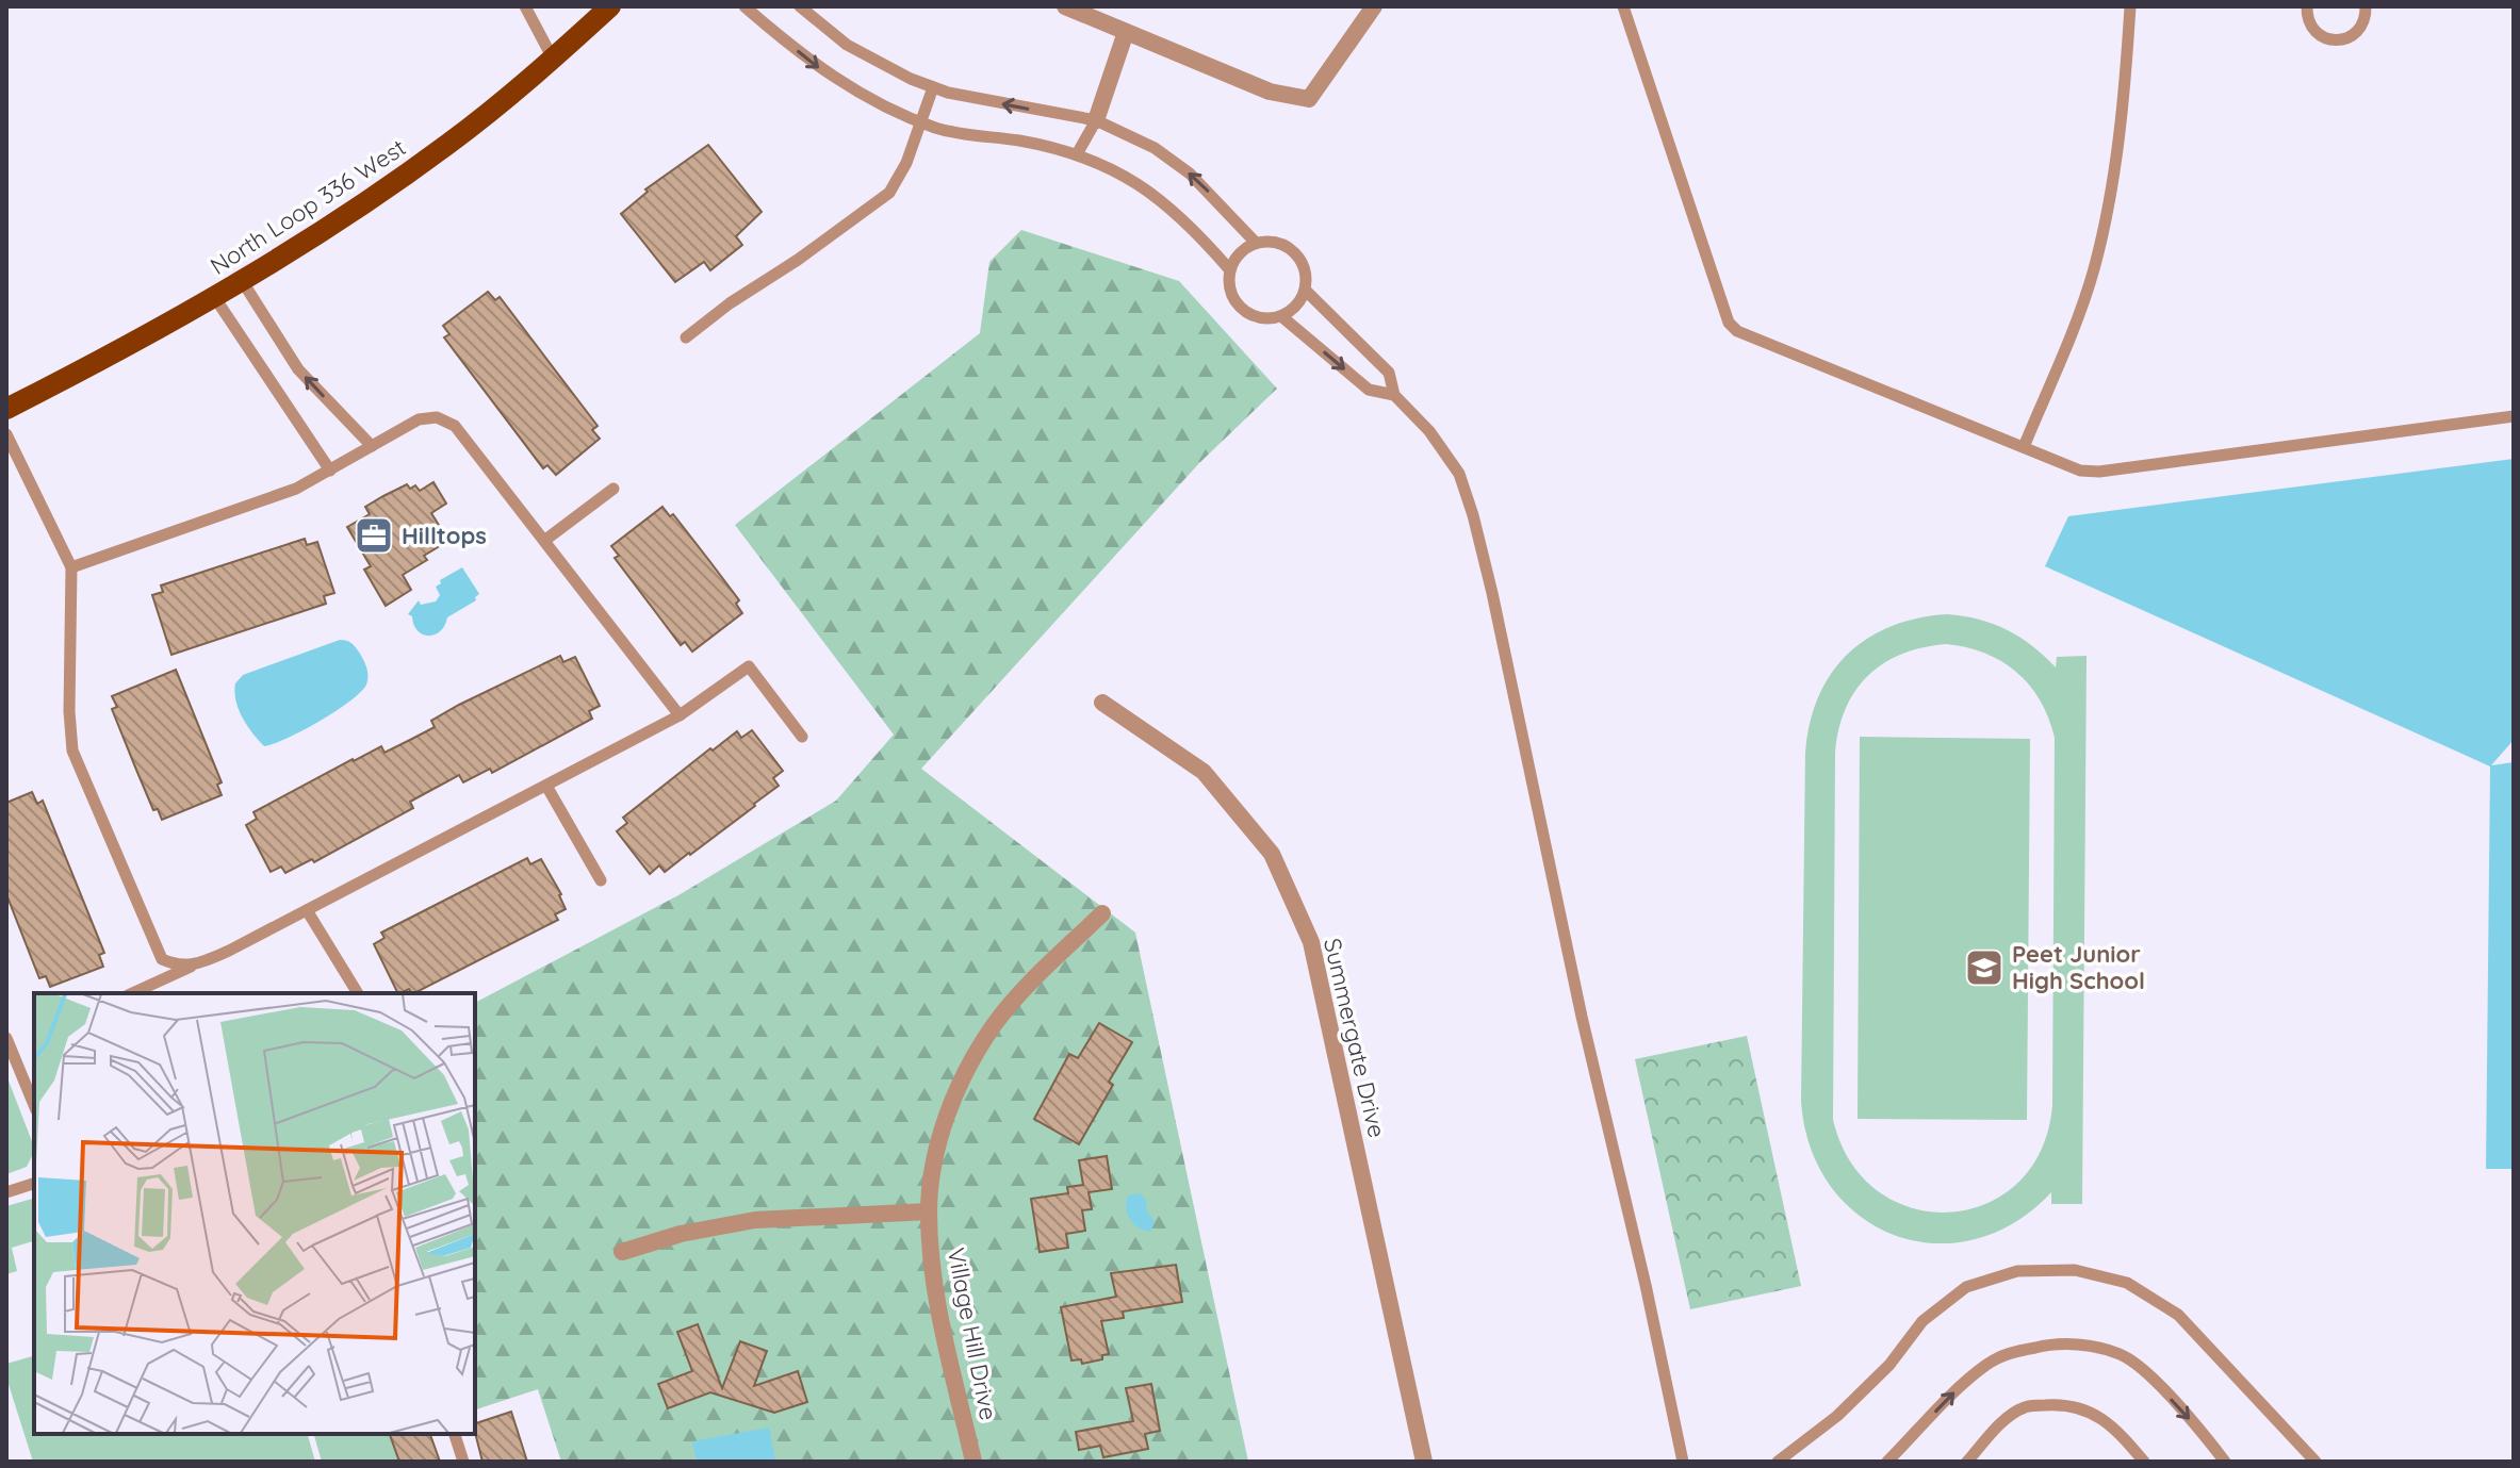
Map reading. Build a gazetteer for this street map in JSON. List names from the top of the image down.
{
  "streets": {
    "main road": ["North Loop 336 West"],
    "street": ["Summergate Drive", "Village Hill Drive"]
  },
  "places": {
    "office": ["Hilltops"],
    "school or university": ["Peet Junior High School"]
  }
}
